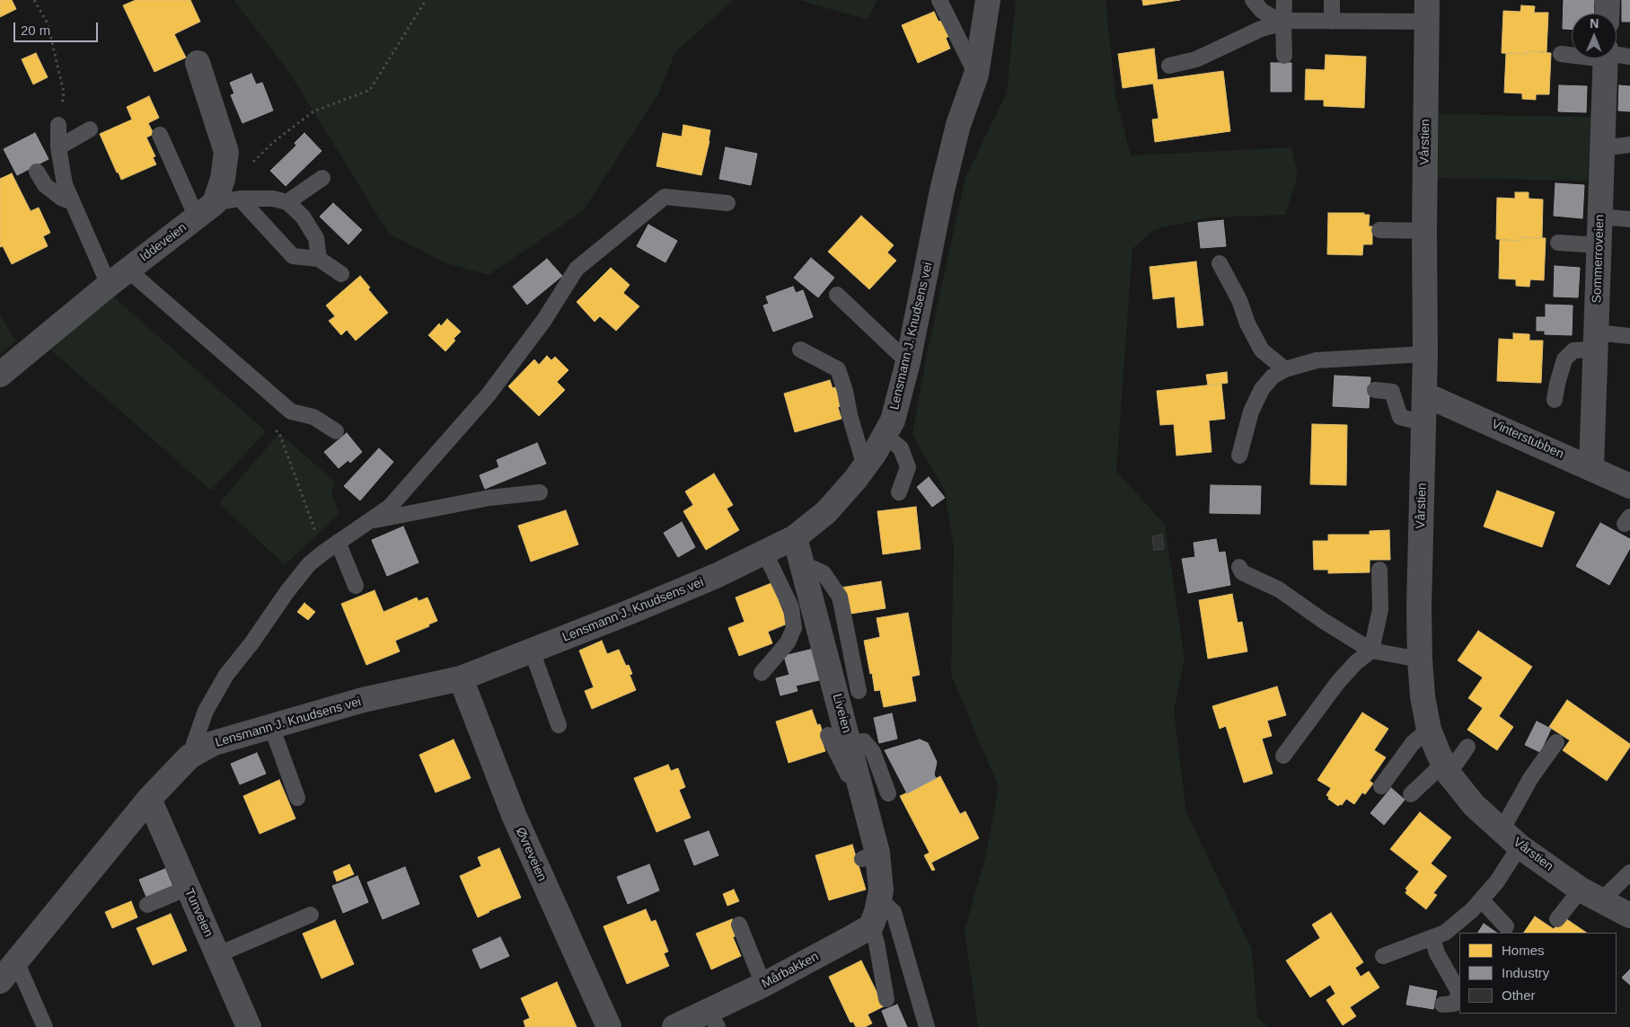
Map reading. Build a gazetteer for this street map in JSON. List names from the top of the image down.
{
  "streets": {
    "street": [
      "Vårstien",
      "Iddeveien",
      "Sommerroveien",
      "Lensmann J. Knudsens vei",
      "Vinterstubben",
      "Liveien",
      "Øvreveien",
      "Tunveien",
      "Mårbakken"
    ]
  },
  "crossings": [
    ["Vårstien", "Vinterstubben"],
    ["Sommerroveien", "Vinterstubben"],
    ["Lensmann J. Knudsens vei", "Liveien"],
    ["Lensmann J. Knudsens vei", "Øvreveien"],
    ["Lensmann J. Knudsens vei", "Tunveien"]
  ],
  "legend": ["Homes", "Industry", "Other"],
  "scale_bar": "20 m",
  "north": "top"
}
